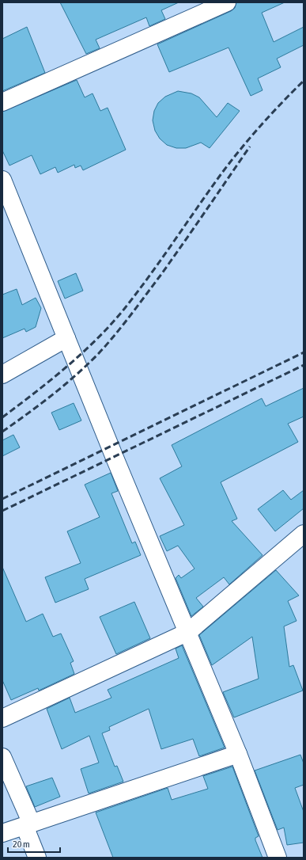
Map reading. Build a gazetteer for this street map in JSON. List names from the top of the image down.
{
  "scale_bar": "20 m"
}
